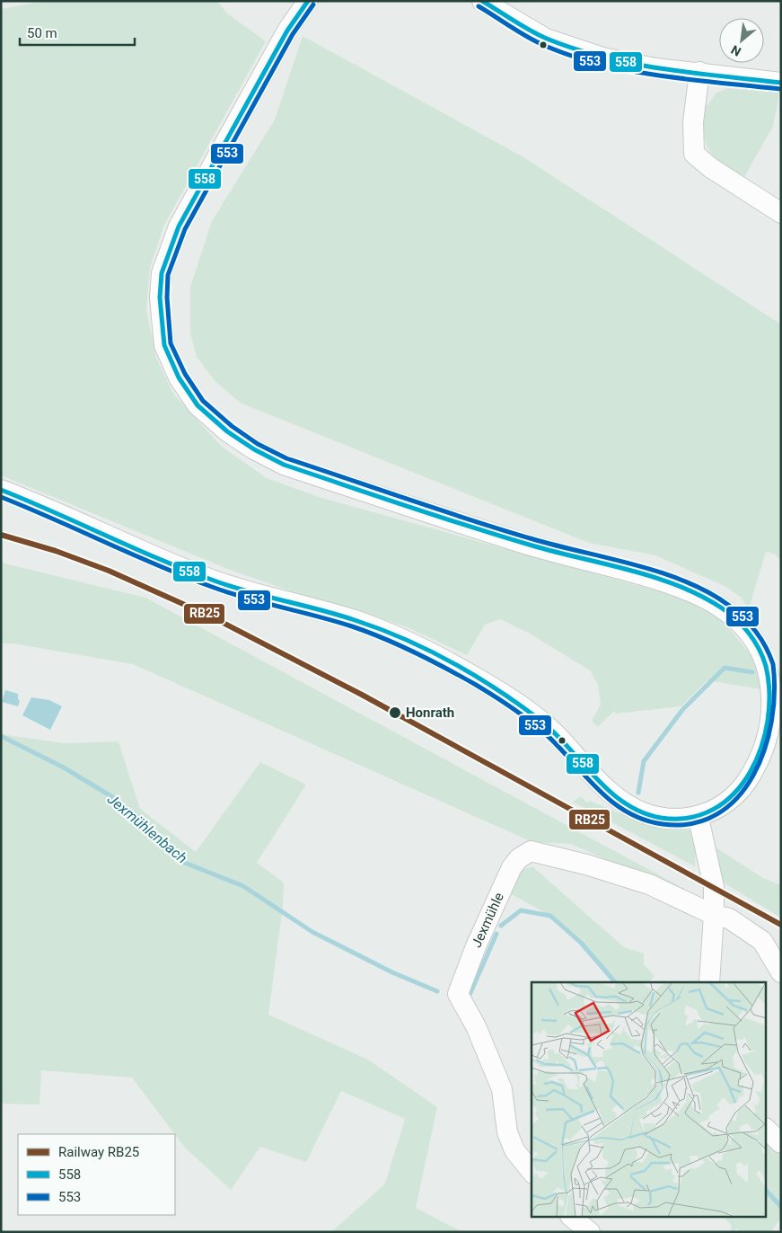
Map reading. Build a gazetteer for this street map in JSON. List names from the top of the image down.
{
  "streets": {
    "street": ["Jexmühle"]
  },
  "water": ["Jexmühlenbach"],
  "places": ["Honrath"],
  "lines": ["transit line 558", "transit line 553", "rail line RB25"],
  "legend": ["Railway RB25", "558", "553"],
  "scale_bar": "50 m",
  "north": "bottom left"
}
